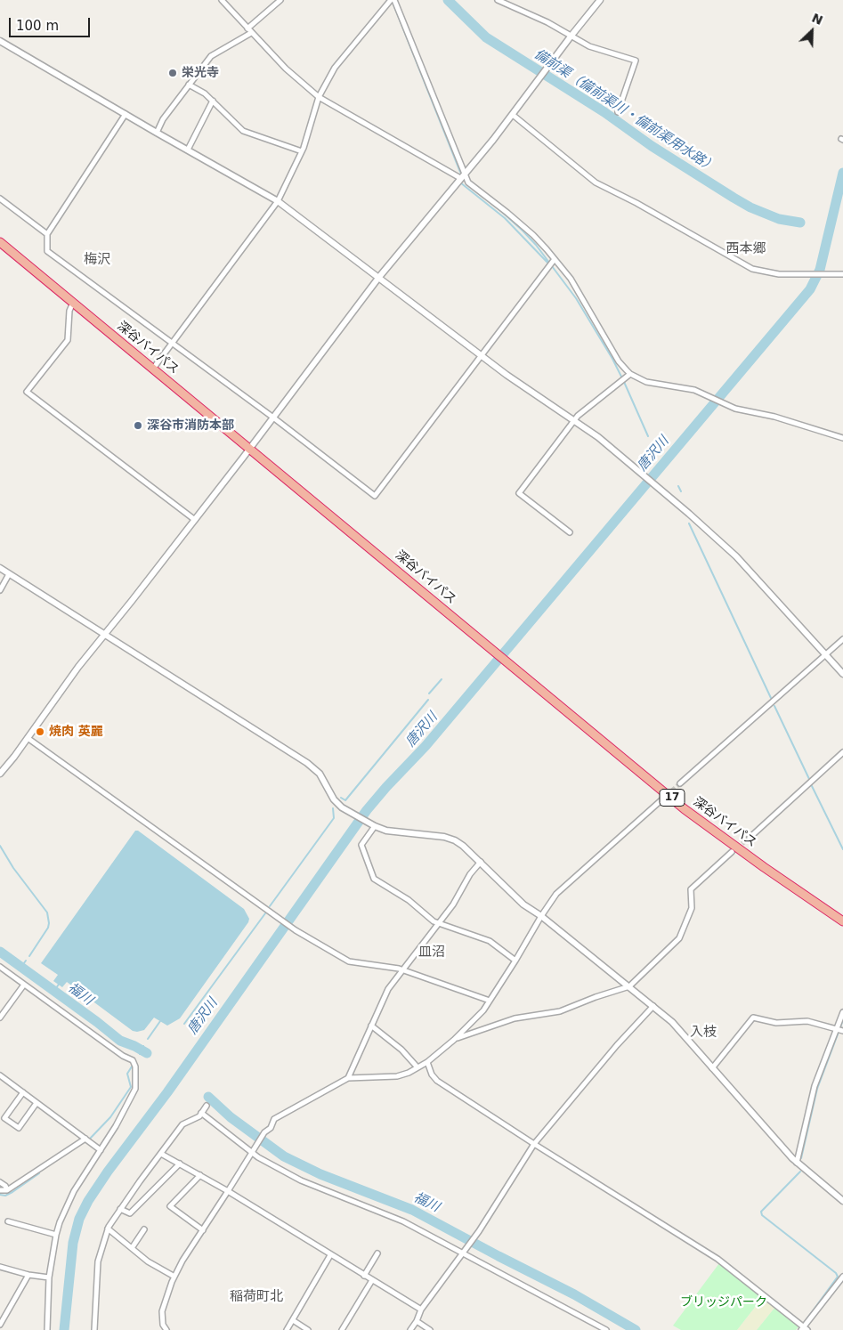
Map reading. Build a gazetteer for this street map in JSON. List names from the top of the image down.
{
  "streets": {
    "highway": ["深谷バイパス", "17"]
  },
  "districts": [
    "西本郷",
    "梅沢",
    "皿沼",
    "入枝",
    "稲荷町北"
  ],
  "water": ["備前渠（備前渠川・備前渠用水路）", "唐沢川", "福川"],
  "parks": ["ブリッジパーク"],
  "places": ["栄光寺", "深谷市消防本部", "焼肉 英麗"],
  "scale_bar": "100 m",
  "north": "top right"
}
